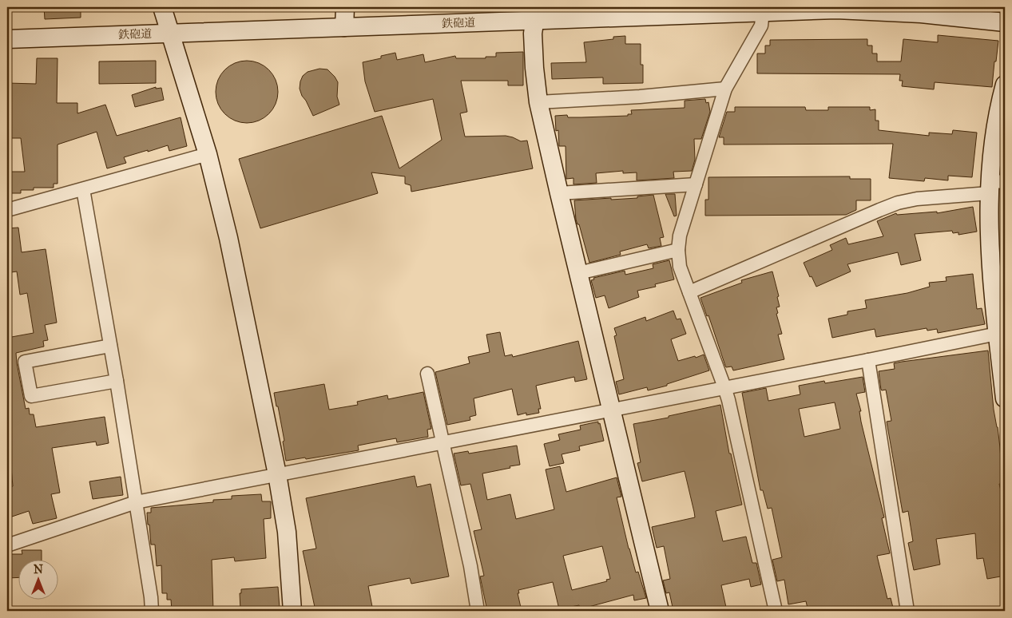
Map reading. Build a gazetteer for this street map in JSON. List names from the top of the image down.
{
  "streets": {
    "street": ["鉄砲道"]
  },
  "north": "top"
}
